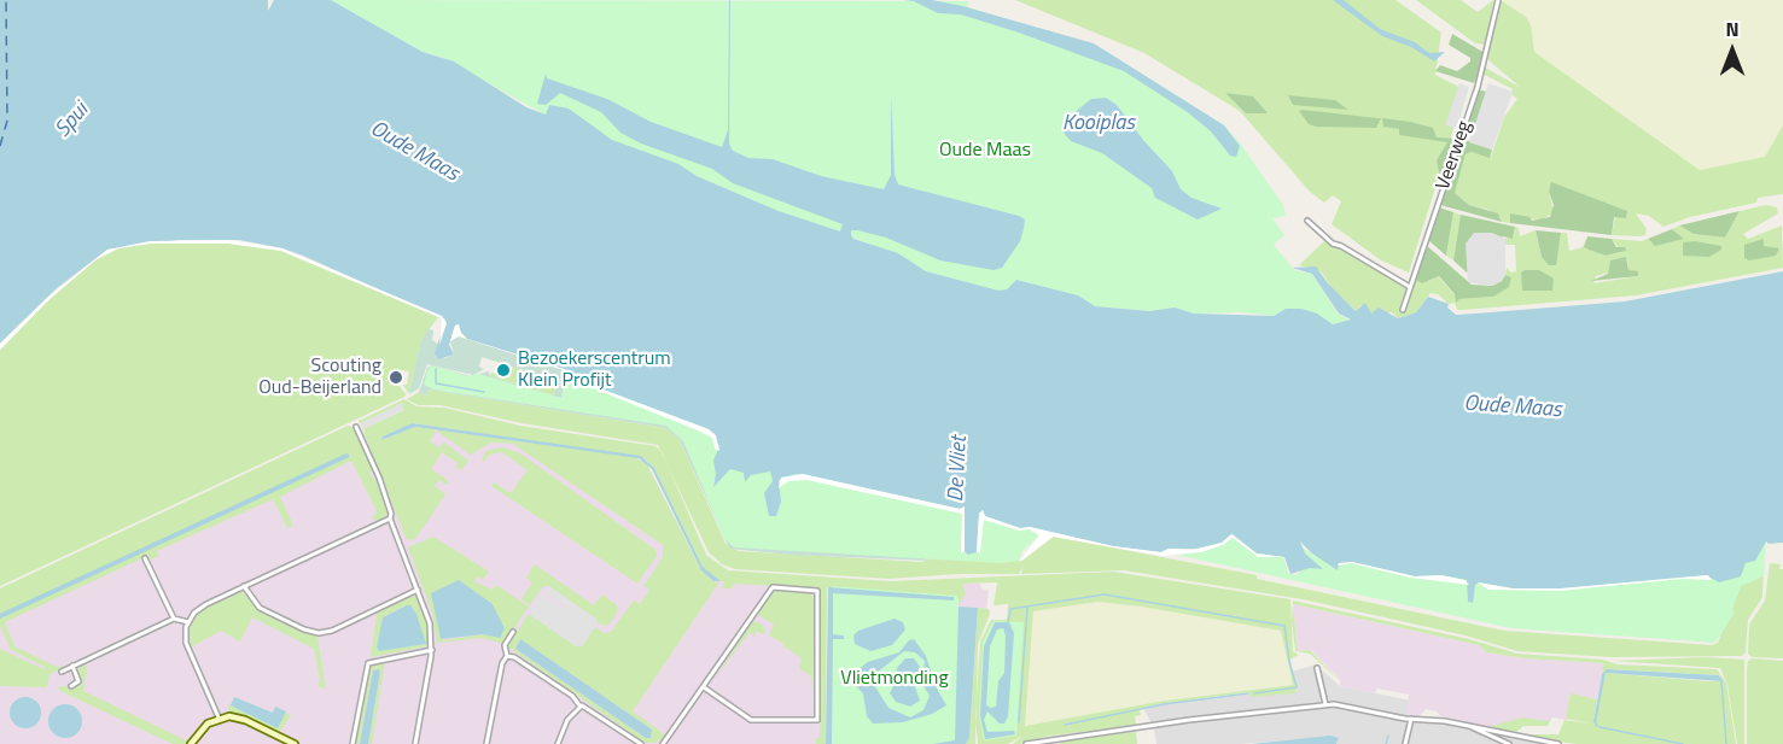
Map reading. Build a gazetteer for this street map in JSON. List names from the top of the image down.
{
  "streets": {
    "street": ["Veerweg"]
  },
  "water": [
    "Spui",
    "Kooiplas",
    "Oude Maas",
    "De Vliet"
  ],
  "parks": ["Oude Maas", "Vlietmonding"],
  "places": ["Bezoekerscentrum Klein Profijt", "Scouting Oud-Beijerland"],
  "north": "top"
}
